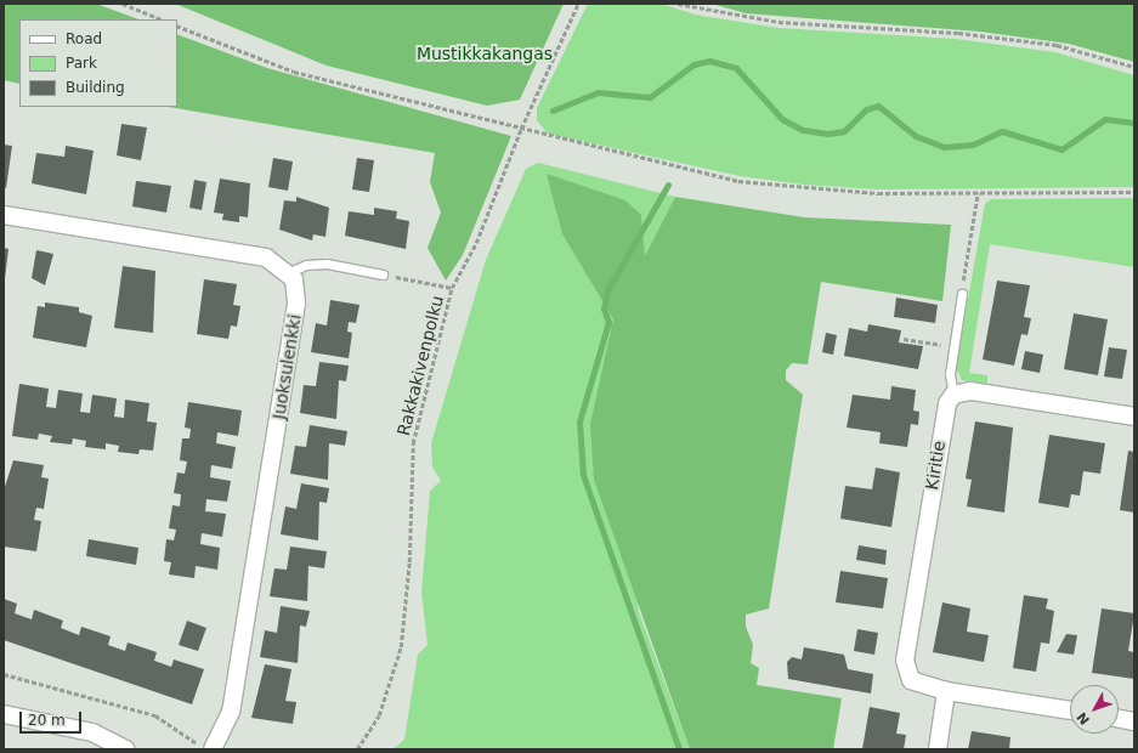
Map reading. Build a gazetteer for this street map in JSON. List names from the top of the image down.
{
  "streets": {
    "street": ["Juoksulenkki", "Kiritie"],
    "path": ["Rakkakivenpolku"]
  },
  "parks": ["Mustikkakangas"],
  "legend": ["Road", "Park", "Building"],
  "scale_bar": "20 m",
  "north": "bottom left"
}
